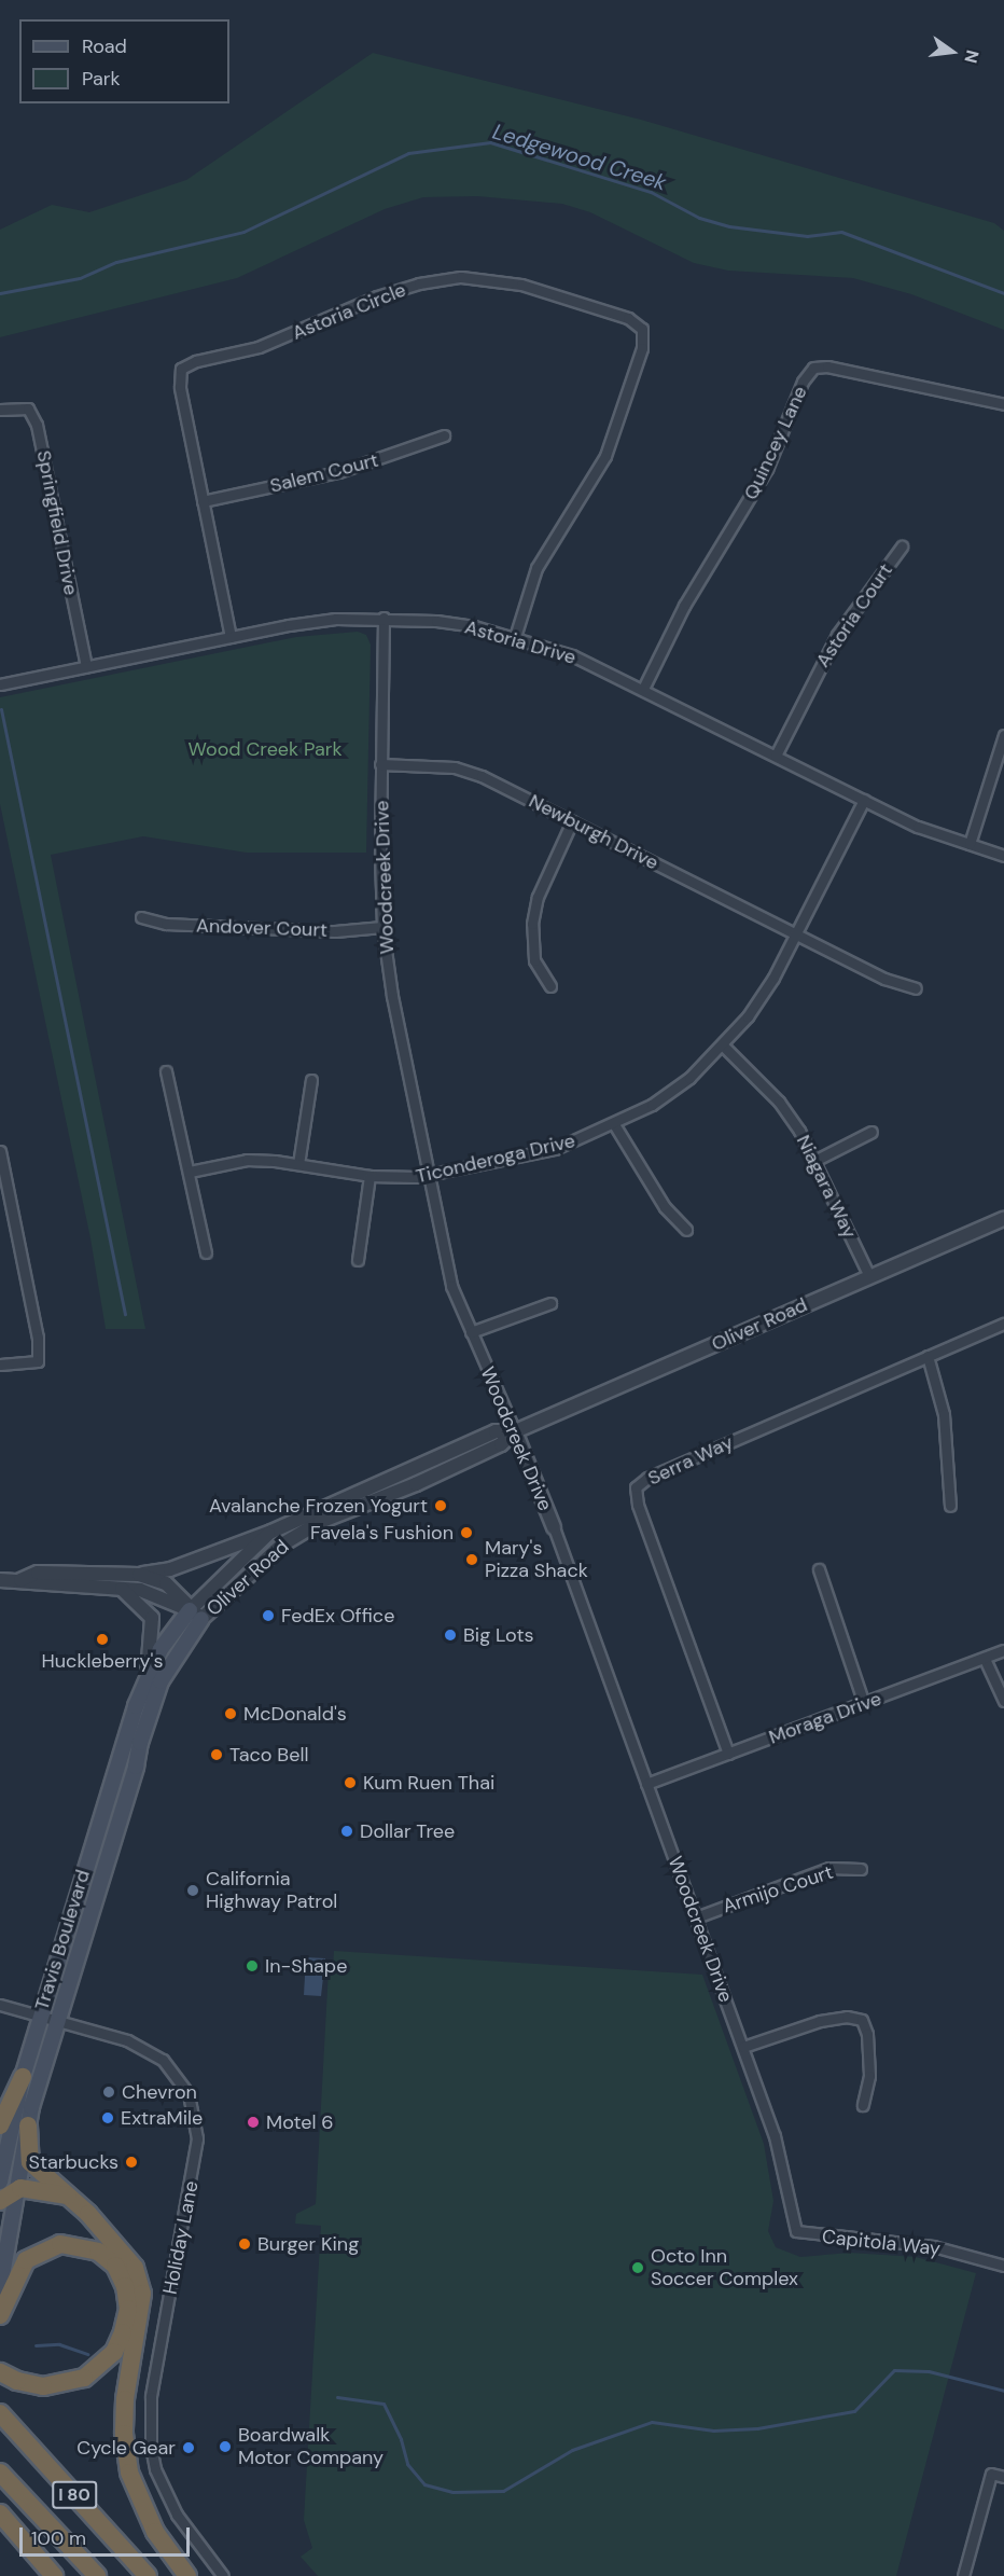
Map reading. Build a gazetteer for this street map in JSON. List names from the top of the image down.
{
  "streets": {
    "highway": ["I 80"],
    "main road": ["Travis Boulevard"],
    "street": [
      "Astoria Circle",
      "Quincey Lane",
      "Salem Court",
      "Springfield Drive",
      "Astoria Court",
      "Astoria Drive",
      "Newburgh Drive",
      "Woodcreek Drive",
      "Andover Court",
      "Ticonderoga Drive",
      "Niagara Way",
      "Oliver Road",
      "Serra Way",
      "Moraga Drive",
      "Armijo Court",
      "Holiday Lane",
      "Capitola Way"
    ]
  },
  "crossings": [
    ["Astoria Circle", "Salem Court"],
    ["Astoria Circle", "Astoria Drive"],
    ["Quincey Lane", "Astoria Drive"],
    ["Springfield Drive", "Astoria Drive"],
    ["Astoria Court", "Astoria Drive"],
    ["Astoria Drive", "Woodcreek Drive"],
    ["Astoria Drive", "Ticonderoga Drive"],
    ["Newburgh Drive", "Woodcreek Drive"],
    ["Newburgh Drive", "Ticonderoga Drive"],
    ["Woodcreek Drive", "Andover Court"],
    ["Woodcreek Drive", "Ticonderoga Drive"],
    ["Woodcreek Drive", "Oliver Road"],
    ["Woodcreek Drive", "Moraga Drive"],
    ["Woodcreek Drive", "Armijo Court"],
    ["Woodcreek Drive", "Capitola Way"],
    ["Ticonderoga Drive", "Niagara Way"],
    ["Niagara Way", "Oliver Road"],
    ["Oliver Road", "Travis Boulevard"],
    ["Serra Way", "Moraga Drive"],
    ["Travis Boulevard", "Holiday Lane"]
  ],
  "water": ["Ledgewood Creek"],
  "parks": ["Wood Creek Park"],
  "places": [
    "Avalanche Frozen Yogurt",
    "Favela's Fushion",
    "Mary's Pizza Shack",
    "FedEx Office",
    "Big Lots",
    "Huckleberry's",
    "McDonald's",
    "Taco Bell",
    "Kum Ruen Thai",
    "Dollar Tree",
    "California Highway Patrol",
    "In-Shape",
    "Chevron",
    "ExtraMile",
    "Motel 6",
    "Starbucks",
    "Burger King",
    "Octo Inn Soccer Complex",
    "Boardwalk Motor Company",
    "Cycle Gear"
  ],
  "legend": ["Road", "Park"],
  "scale_bar": "100 m",
  "north": "right"
}
